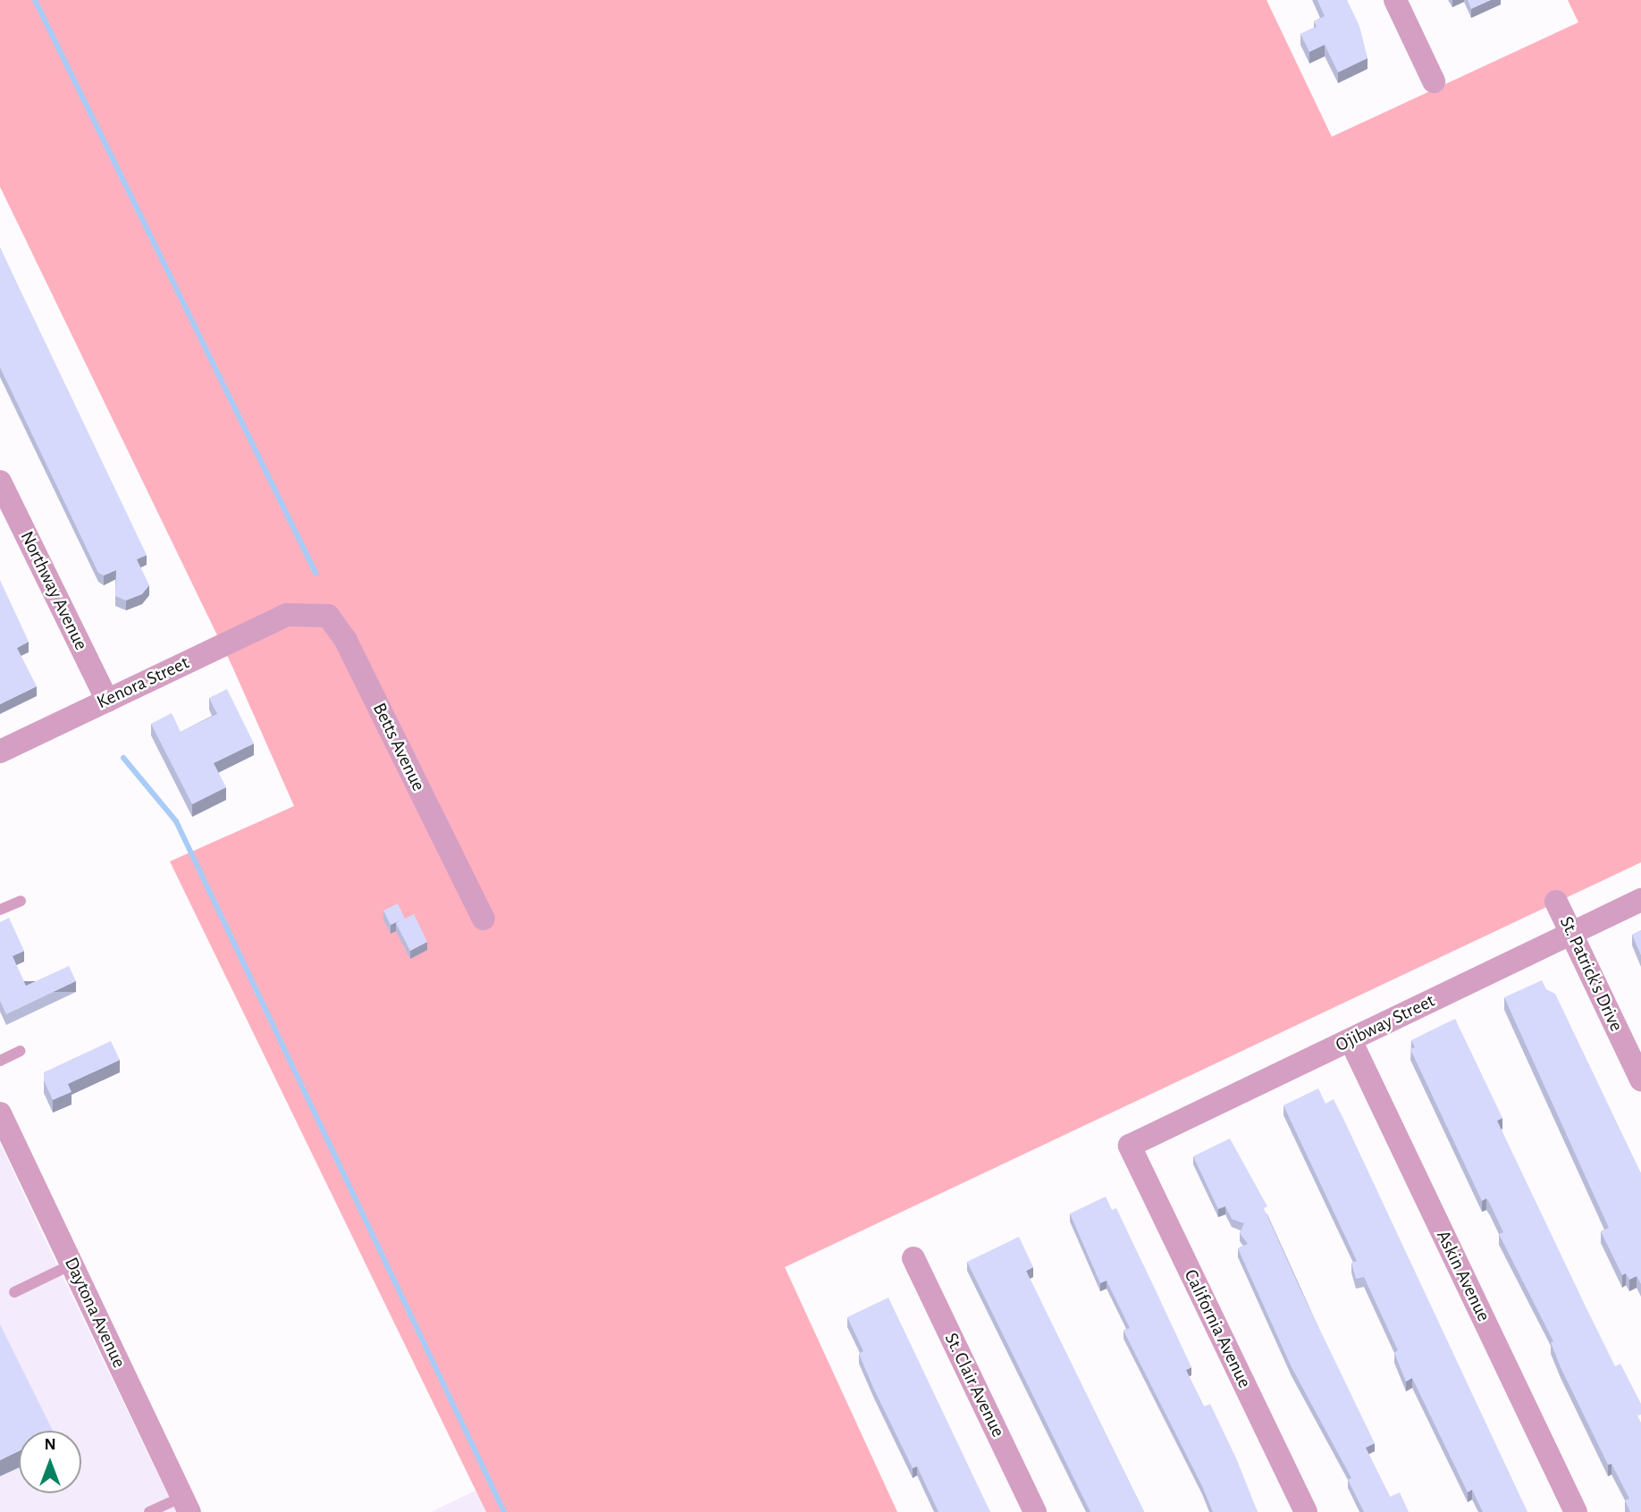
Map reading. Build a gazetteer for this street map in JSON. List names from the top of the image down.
{
  "streets": {
    "street": [
      "Northway Avenue",
      "Kenora Street",
      "Betts Avenue",
      "St. Patrick's Drive",
      "Ojibway Street",
      "Askin Avenue",
      "Daytona Avenue",
      "California Avenue",
      "St. Clair Avenue"
    ]
  },
  "crossings": [
    ["Northway Avenue", "Kenora Street"],
    ["Kenora Street", "Betts Avenue"],
    ["St. Patrick's Drive", "Ojibway Street"],
    ["Ojibway Street", "Askin Avenue"],
    ["Ojibway Street", "California Avenue"]
  ],
  "north": "top"
}
